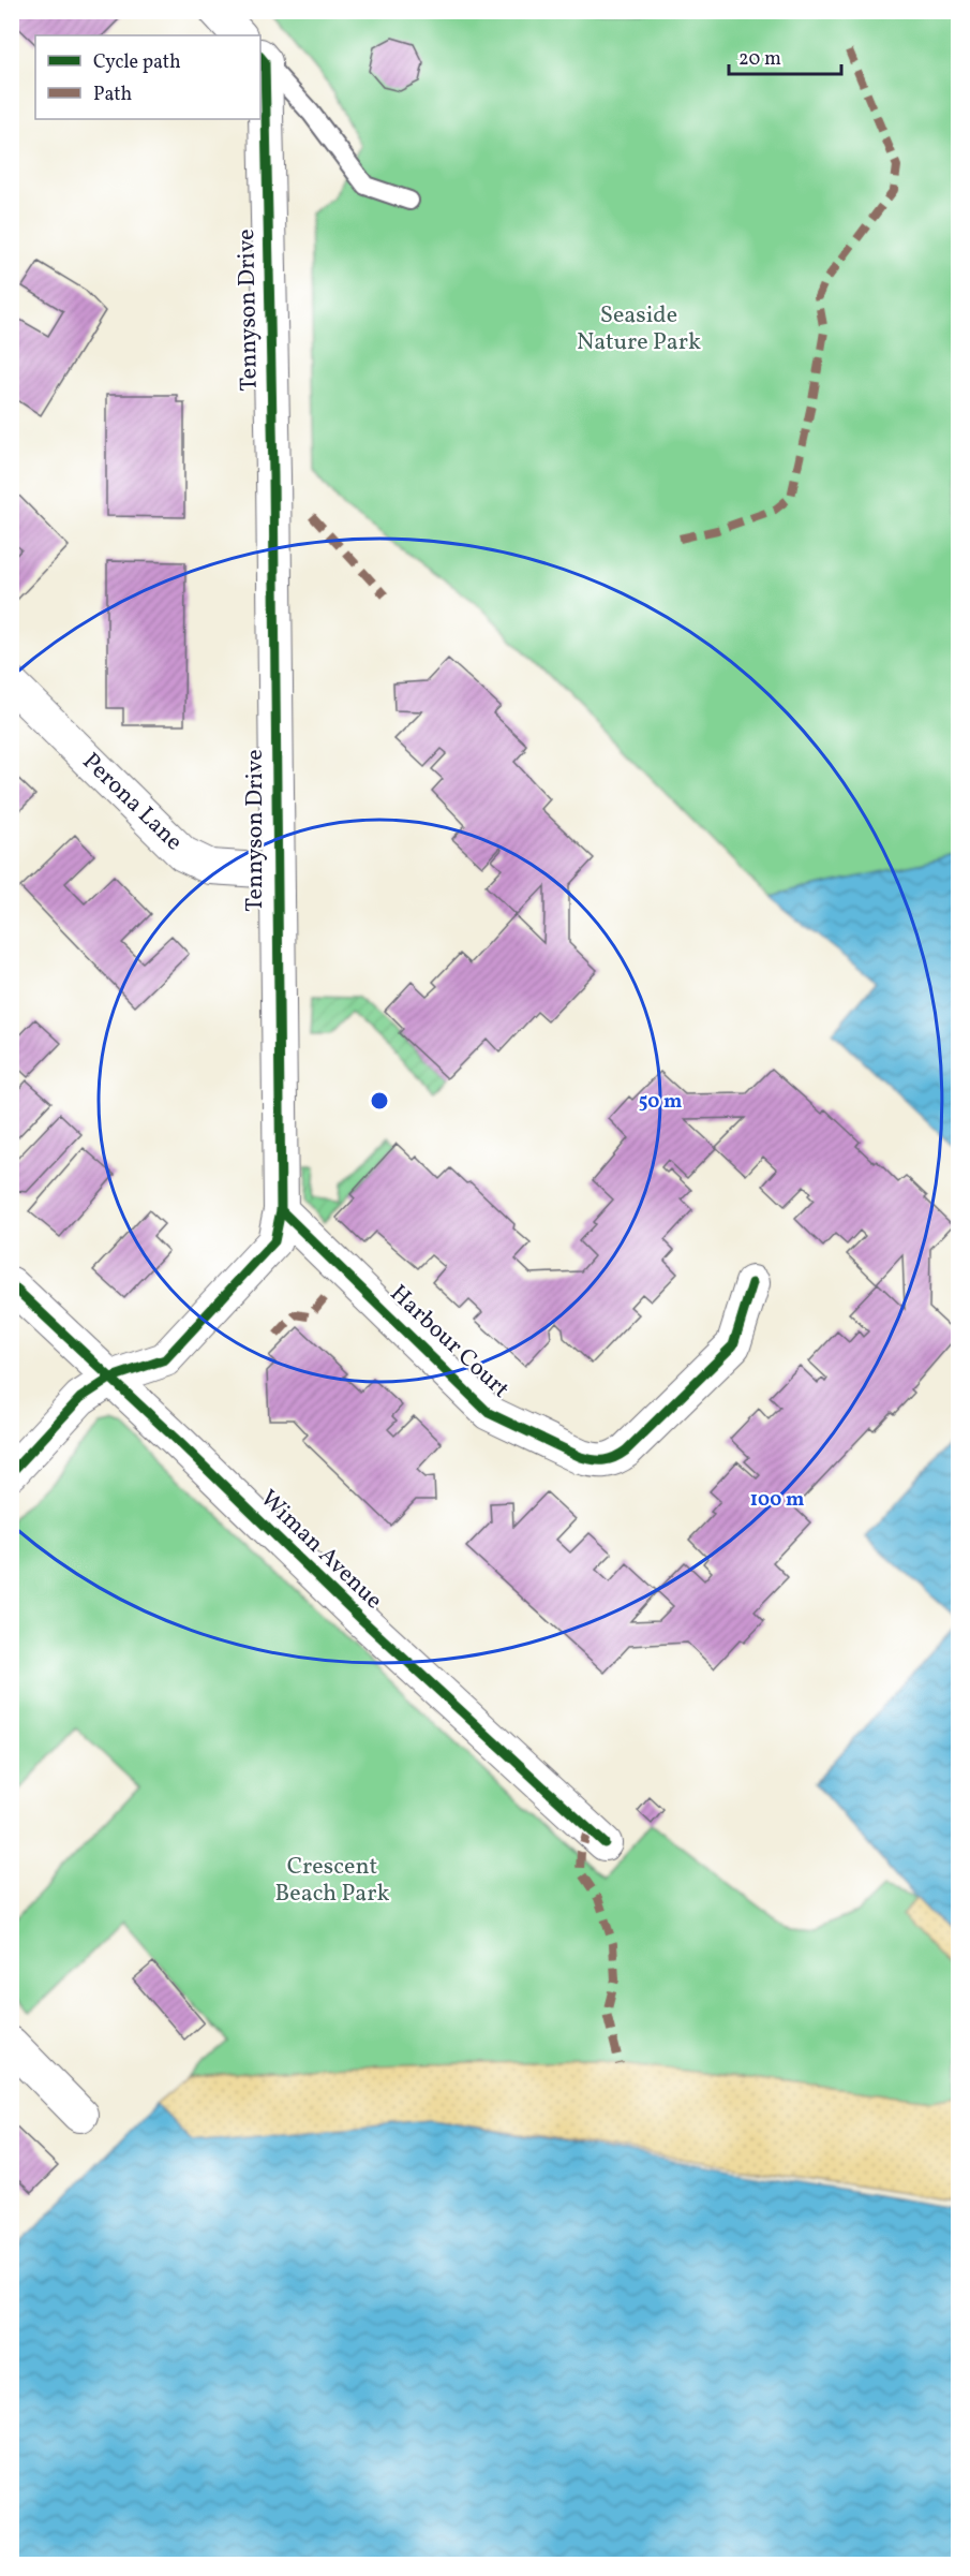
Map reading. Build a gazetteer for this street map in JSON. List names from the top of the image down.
{
  "streets": {
    "street": [
      "Tennyson Drive",
      "Perona Lane",
      "Harbour Court",
      "Wiman Avenue"
    ]
  },
  "crossings": [
    ["Tennyson Drive", "Perona Lane"],
    ["Tennyson Drive", "Harbour Court"],
    ["Tennyson Drive", "Wiman Avenue"]
  ],
  "parks": ["Seaside Nature Park", "Crescent Beach Park"],
  "legend": ["Cycle path", "Path"],
  "scale_bar": "20 m",
  "rings": ["50 m", "100 m"]
}
